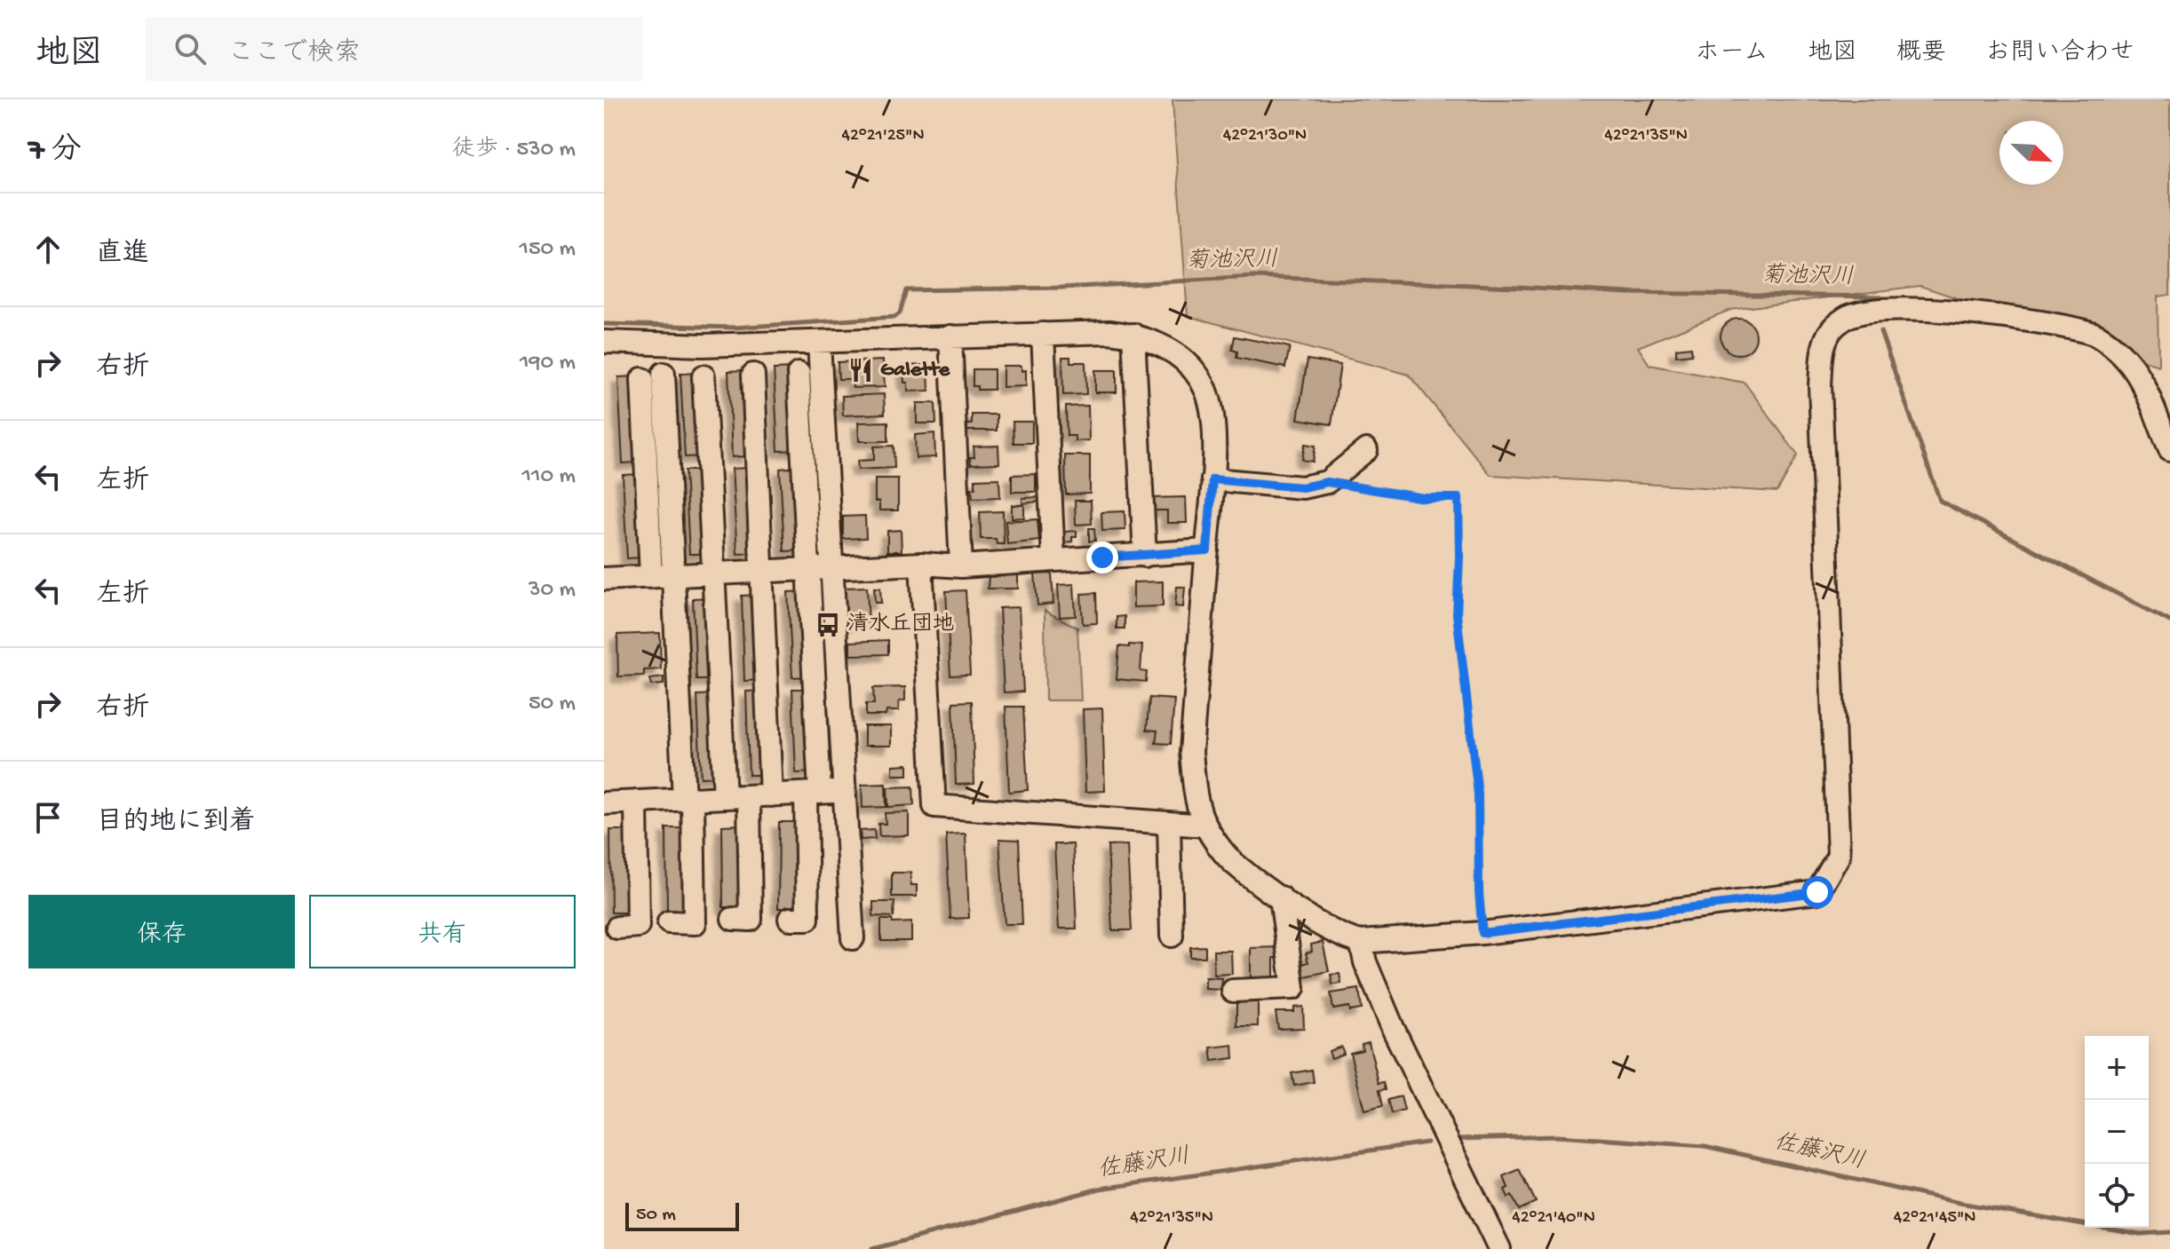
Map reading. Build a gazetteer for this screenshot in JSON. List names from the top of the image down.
{
  "water": ["菊池沢川", "佐藤沢川"],
  "places": {
    "restaurant": ["Galette"],
    "bus stop": ["清水丘団地"]
  },
  "scale_bar": "50 m",
  "north": "bottom right",
  "page": {
    "header": "地図",
    "search": "ここで検索",
    "nav": [
      "ホーム",
      "地図",
      "概要",
      "お問い合わせ"
    ],
    "heading": ["7 分", "徒歩 · 530 m"],
    "list": [
      ["直進", "150 m"],
      ["右折", "190 m"],
      ["左折", "110 m"],
      ["左折", "30 m"],
      ["右折", "50 m"],
      "目的地に到着"
    ],
    "buttons": ["保存", "共有"],
    "map_buttons": ["+", "−"],
    "scale": "50 m"
  },
  "coordinates": [
    "42°21'25\"N",
    "42°21'30\"N",
    "42°21'35\"N",
    "42°21'40\"N",
    "42°21'45\"N"
  ]
}
